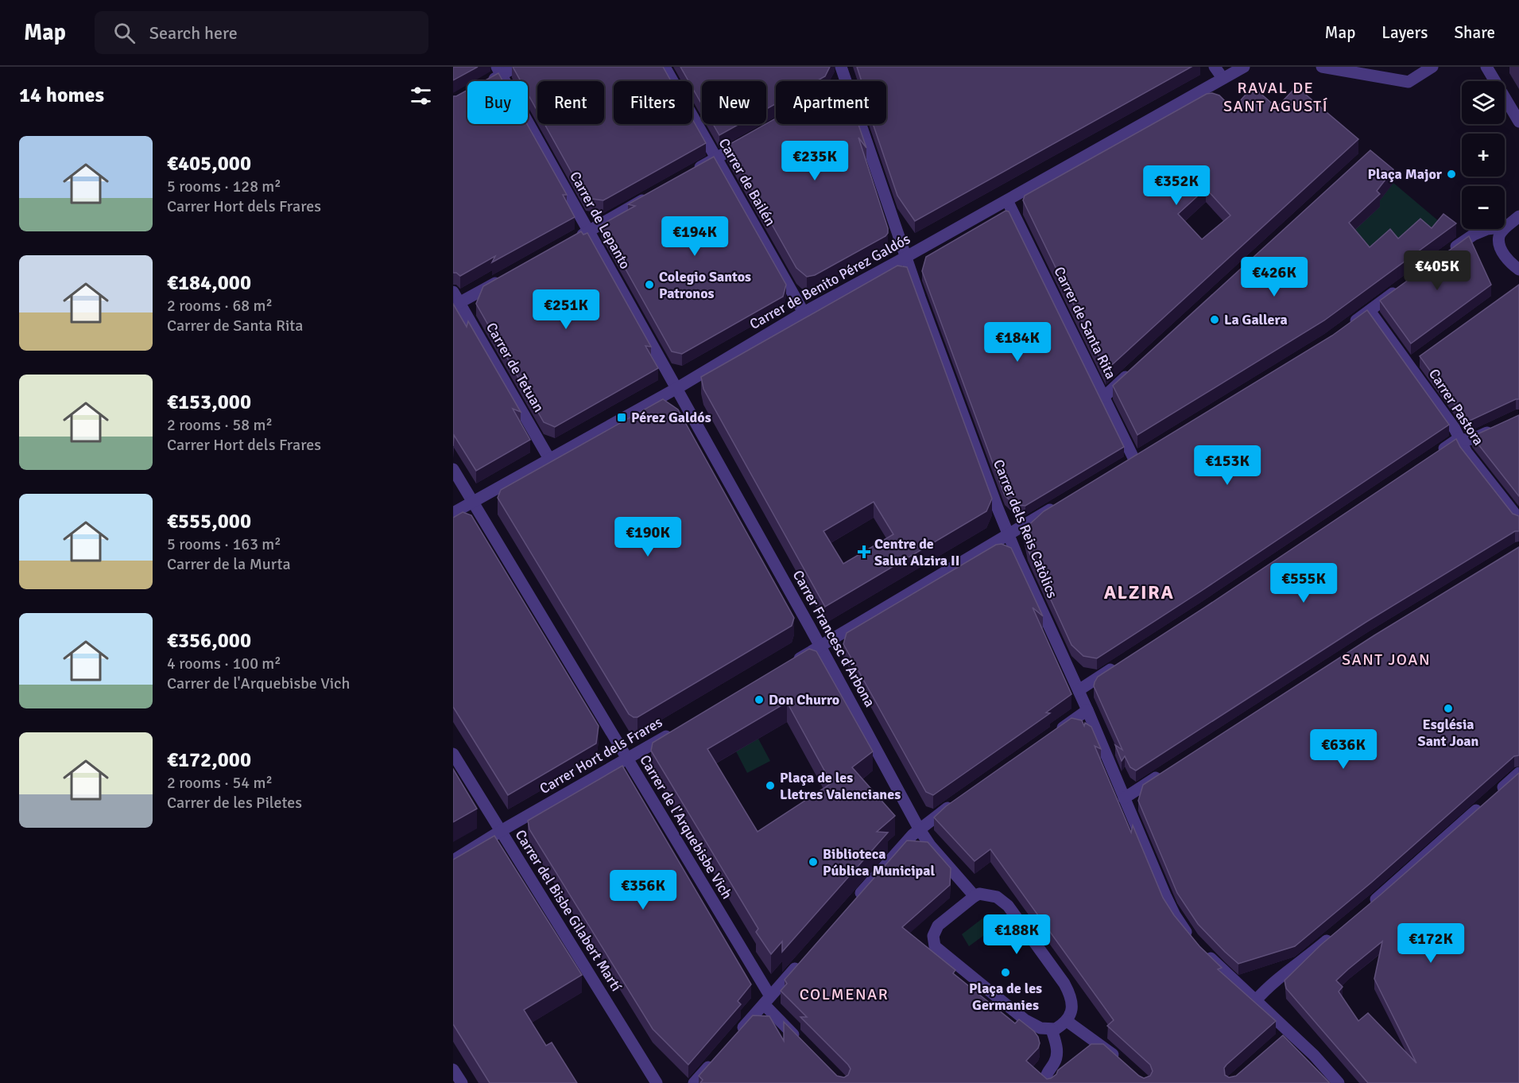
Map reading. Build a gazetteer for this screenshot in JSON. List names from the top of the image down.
{
  "streets": {
    "street": [
      "Carrer de Bailén",
      "Carrer de Lepanto",
      "Carrer de Benito Pérez Galdós",
      "Carrer de Santa Rita",
      "Carrer de Tetuan",
      "Carrer Pastora",
      "Carrer dels Reis Catòlics",
      "Carrer Francesc d'Arbona",
      "Carrer Hort dels Frares",
      "Carrer de l'Arquebisbe Vich",
      "Carrer del Bisbe Gilabert Martí"
    ]
  },
  "crossings": [
    ["Carrer de Bailén", "Carrer de Benito Pérez Galdós"],
    ["Carrer de Lepanto", "Carrer de Benito Pérez Galdós"],
    ["Carrer de Lepanto", "Carrer Francesc d'Arbona"],
    ["Carrer de Benito Pérez Galdós", "Carrer de Santa Rita"],
    ["Carrer de Benito Pérez Galdós", "Carrer de Tetuan"],
    ["Carrer de Benito Pérez Galdós", "Carrer dels Reis Catòlics"],
    ["Carrer de Benito Pérez Galdós", "Carrer Francesc d'Arbona"],
    ["Carrer de Benito Pérez Galdós", "Carrer de l'Arquebisbe Vich"],
    ["Carrer Hort dels Frares", "Carrer de l'Arquebisbe Vich"],
    ["Carrer Hort dels Frares", "Carrer del Bisbe Gilabert Martí"]
  ],
  "districts": [
    "RAVAL DE SANT AGUSTÍ",
    "ALZIRA",
    "SANT JOAN",
    "COLMENAR"
  ],
  "places": {
    "other": [
      "Plaça Major",
      "Colegio Santos Patronos",
      "La Gallera",
      "Don Churro",
      "Església Sant Joan",
      "Plaça de les Lletres Valencianes",
      "Biblioteca Pública Municipal",
      "Plaça de les Germanies"
    ],
    "transit": ["Pérez Galdós"],
    "health": ["Centre de Salut Alzira II"]
  },
  "page": {
    "header": "Map",
    "search": "Search here",
    "nav": ["Map", "Layers", "Share"],
    "heading": "14 homes",
    "map_buttons": ["+", "−"],
    "chip": [
      "Buy",
      "Rent",
      "Filters",
      "New",
      "Apartment"
    ],
    "list": [
      {
        "name": "€405,000",
        "note": "5 rooms · 128 m² · Carrer Hort dels Frares"
      },
      {
        "name": "€184,000",
        "note": "2 rooms · 68 m² · Carrer de Santa Rita"
      },
      {
        "name": "€153,000",
        "note": "2 rooms · 58 m² · Carrer Hort dels Frares"
      },
      {
        "name": "€555,000",
        "note": "5 rooms · 163 m² · Carrer de la Murta"
      },
      {
        "name": "€356,000",
        "note": "4 rooms · 100 m² · Carrer de l'Arquebisbe Vich"
      },
      {
        "name": "€172,000",
        "note": "2 rooms · 54 m² · Carrer de les Piletes"
      }
    ],
    "price": [
      "€235K",
      "€352K",
      "€194K",
      "€405K",
      "€426K",
      "€251K",
      "€184K",
      "€153K",
      "€190K",
      "€555K",
      "€636K",
      "€356K",
      "€188K",
      "€172K"
    ]
  }
}
